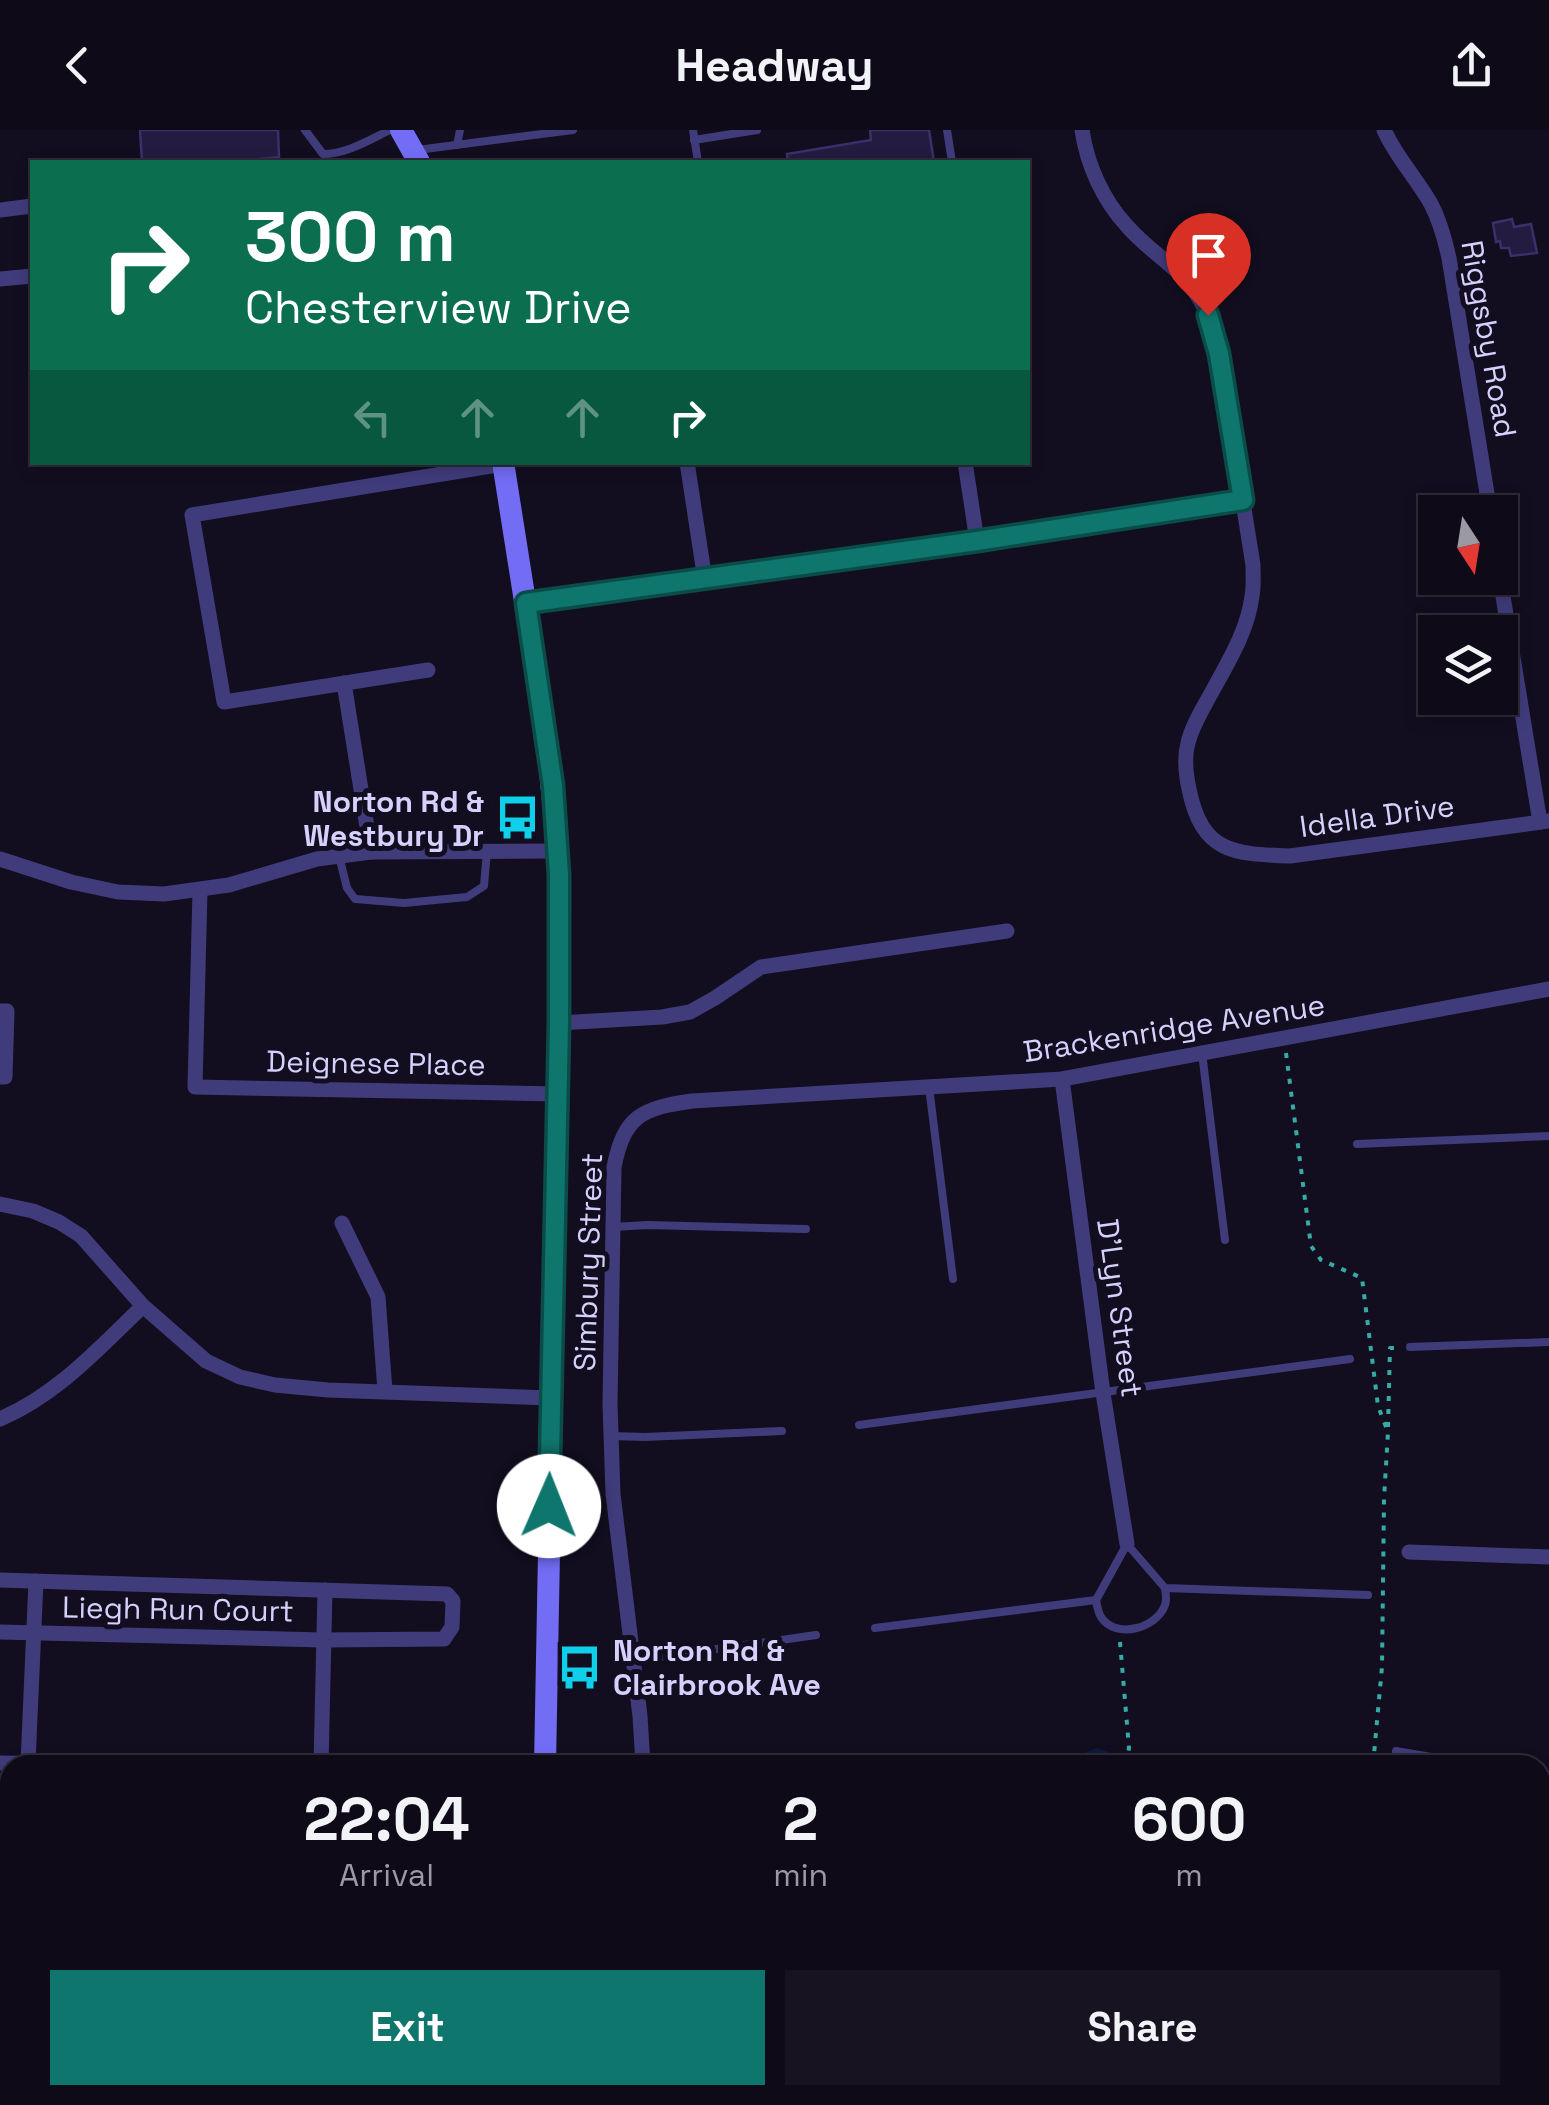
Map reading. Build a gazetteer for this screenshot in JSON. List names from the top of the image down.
{
  "streets": {
    "street": [
      "Riggsby Road",
      "Idella Drive",
      "Brackenridge Avenue",
      "Deignese Place",
      "Simbury Street",
      "D'Lyn Street",
      "Liegh Run Court"
    ]
  },
  "crossings": [
    ["Brackenridge Avenue", "Simbury Street"],
    ["Brackenridge Avenue", "D'Lyn Street"]
  ],
  "places": {
    "bus stop": ["Norton Rd & Westbury Dr", "Norton Rd & Clairbrook Ave"]
  },
  "north": "bottom",
  "page": {
    "header": "Headway",
    "turn": ["300 m", "Chesterview Drive"],
    "eta": [
      "22:04",
      "Arrival",
      "2",
      "min",
      "600",
      "m"
    ],
    "buttons": ["Exit", "Share"]
  }
}
